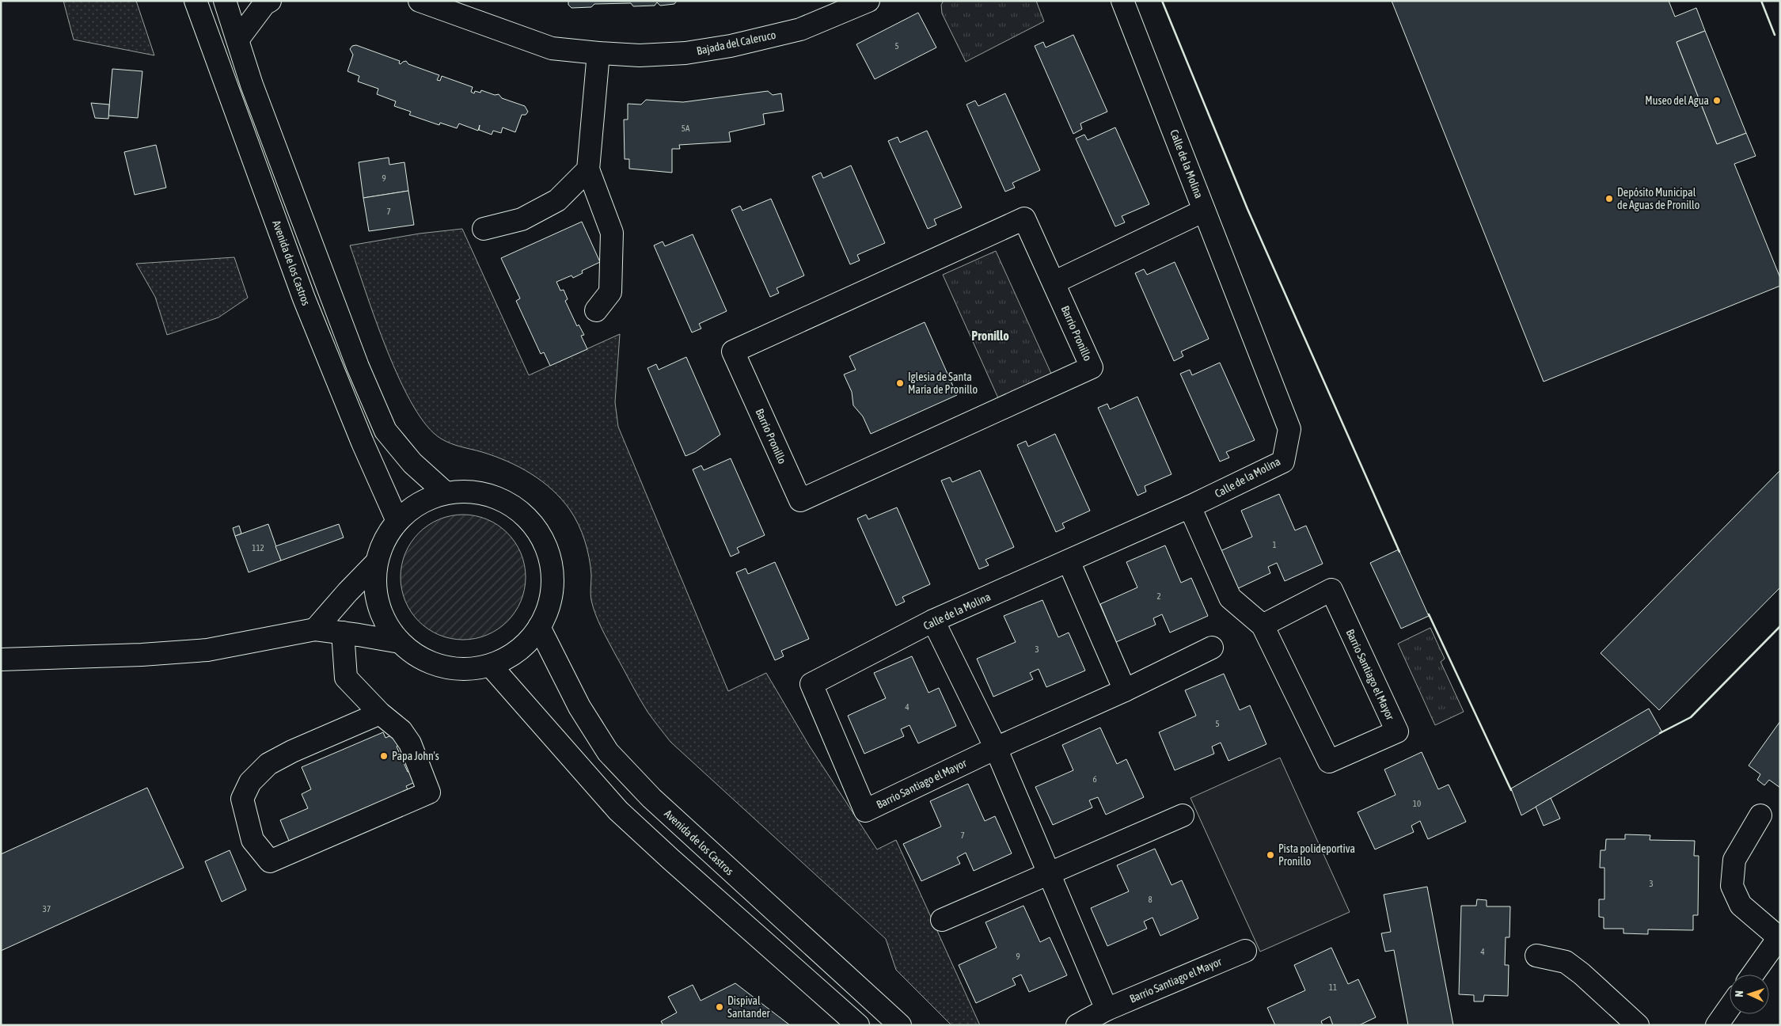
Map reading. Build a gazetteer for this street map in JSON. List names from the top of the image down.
{
  "streets": {
    "street": [
      "Bajada del Caleruco",
      "Calle de la Molina",
      "Avenida de los Castros",
      "Barrio Pronillo",
      "Barrio Santiago el Mayor"
    ]
  },
  "crossings": [
    ["Calle de la Molina", "Barrio Santiago el Mayor"]
  ],
  "districts": ["Pronillo"],
  "places": [
    "Museo del Agua",
    "Depósito Municipal de Aguas de Pronillo",
    "Iglesia de Santa María de Pronillo",
    "Papa John's",
    "Pista polideportiva Pronillo",
    "Dispival Santander"
  ],
  "house_numbers": [
    "5",
    "5A",
    "9",
    "7",
    "1",
    "112",
    "2",
    "3",
    "4",
    "5",
    "6",
    "10",
    "7",
    "3",
    "8",
    "37",
    "4",
    "9",
    "11"
  ],
  "north": "left"
}
